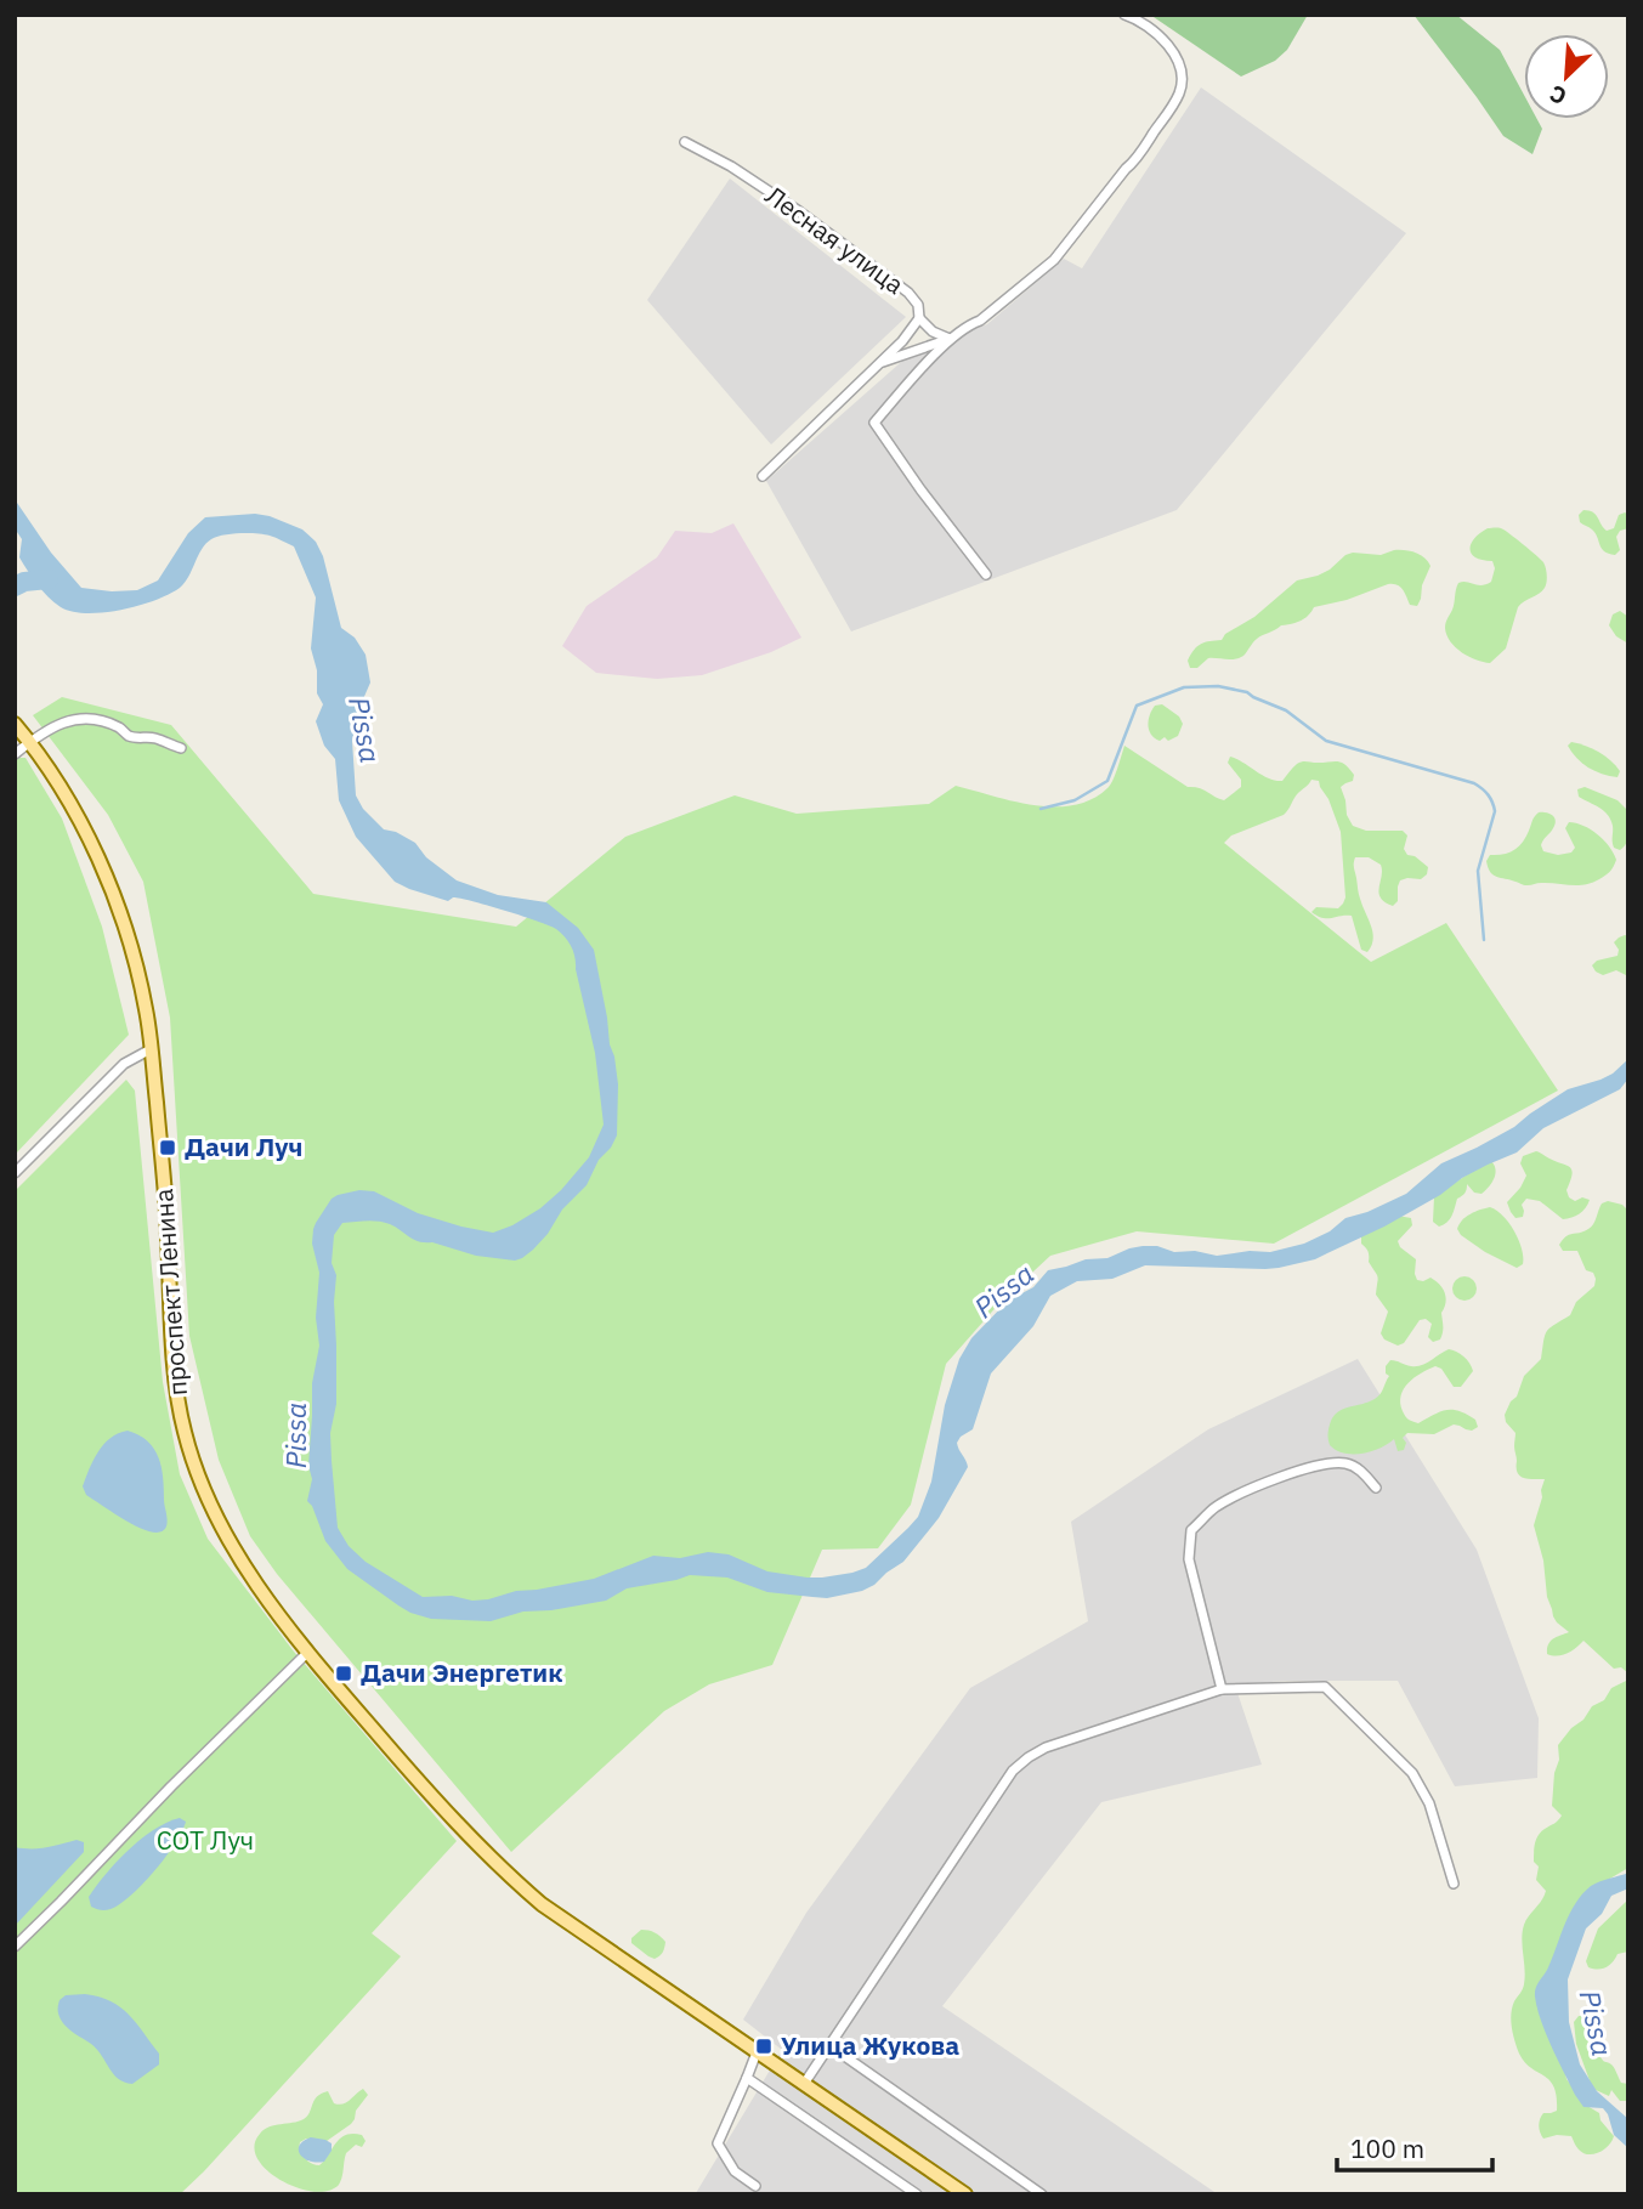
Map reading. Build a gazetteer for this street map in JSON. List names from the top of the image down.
{
  "streets": {
    "main road": ["проспект Ленина"],
    "street": ["Лесная улица"]
  },
  "water": ["Pissa"],
  "parks": ["СОТ Луч"],
  "places": {
    "transit": ["Дачи Луч", "Дачи Энергетик", "Улица Жукова"]
  },
  "scale_bar": "100 m",
  "north": "bottom left"
}
